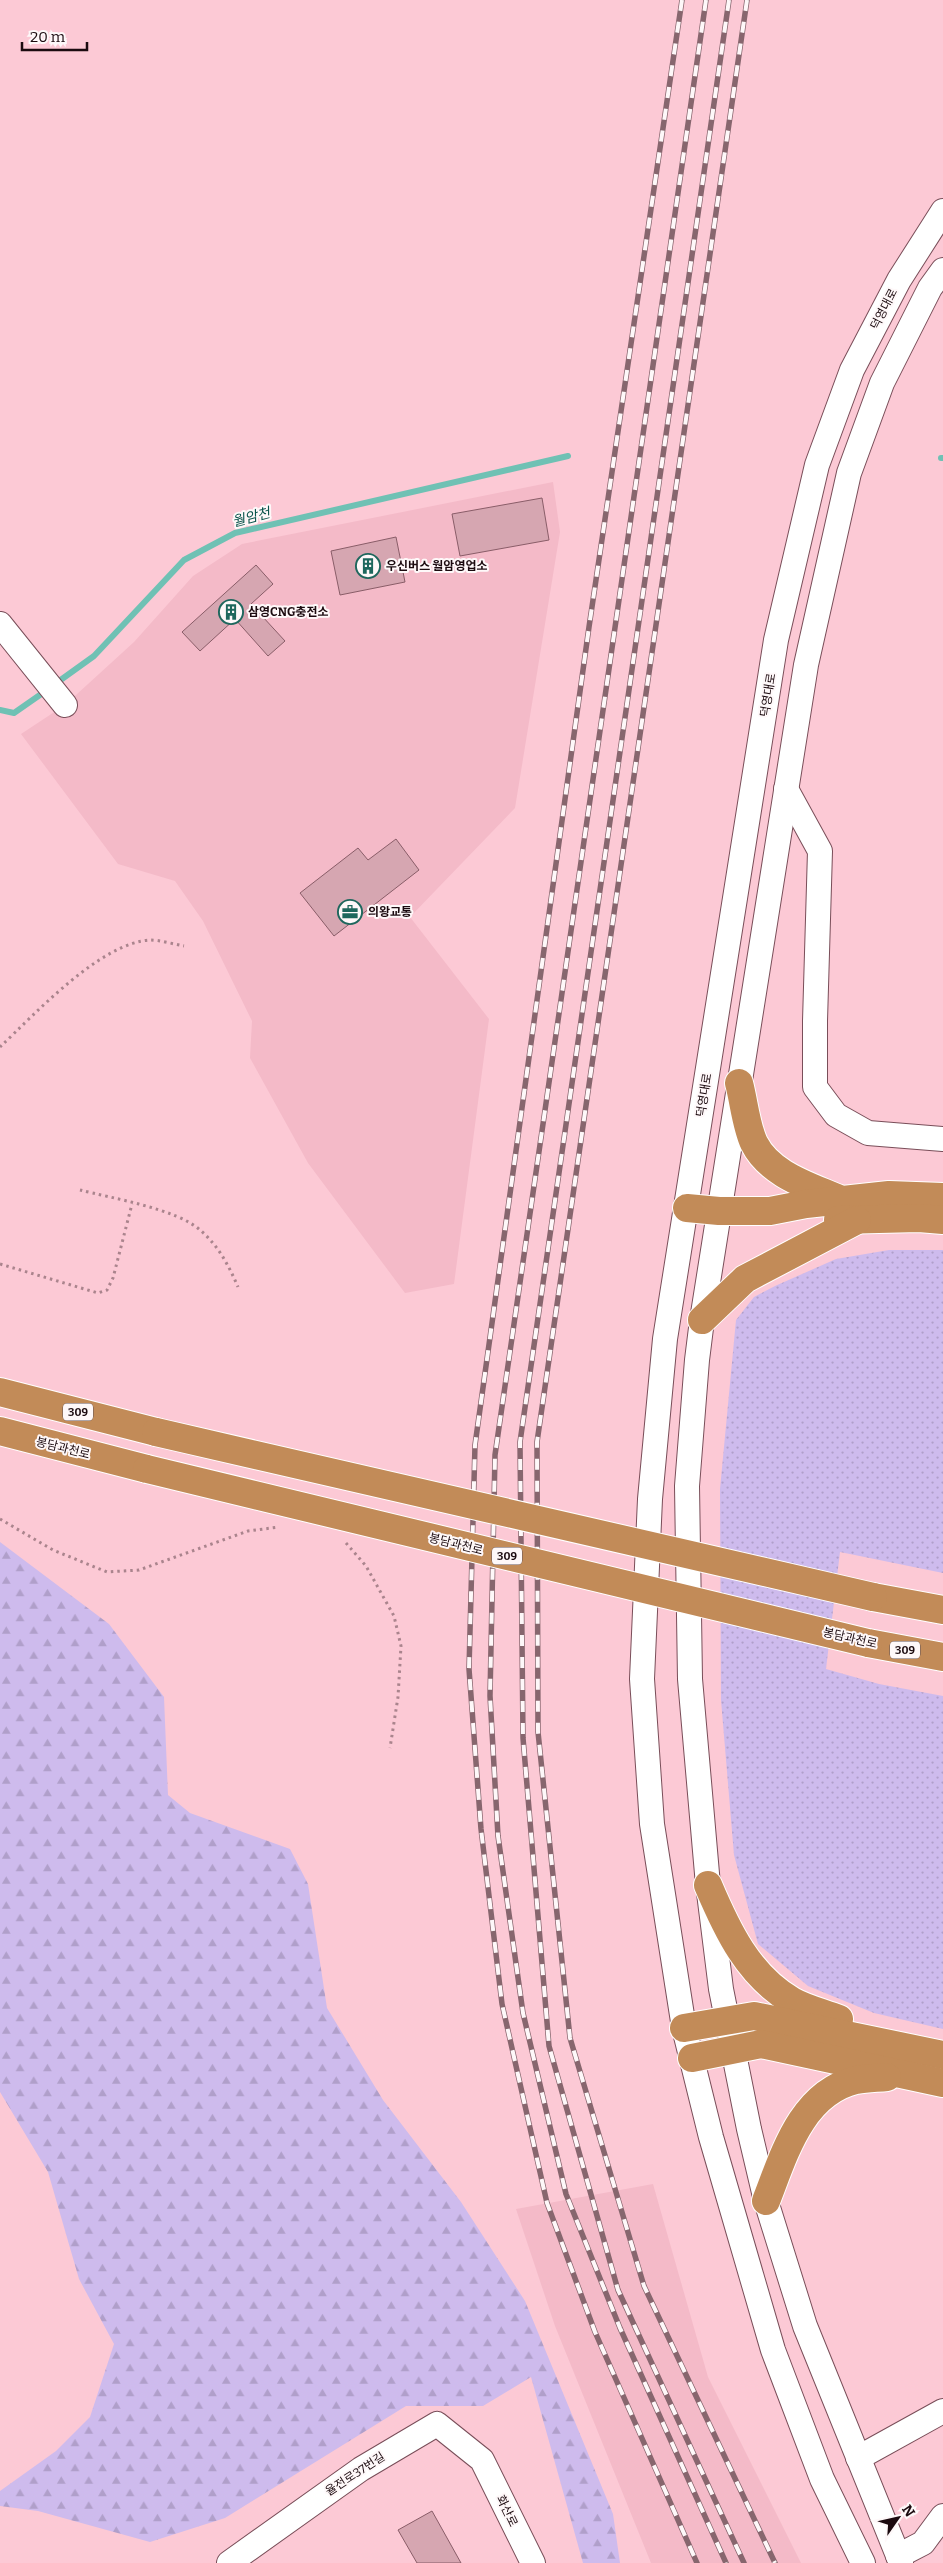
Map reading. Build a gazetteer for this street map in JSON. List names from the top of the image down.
{
  "streets": {
    "highway": ["309", "봉담과천로"],
    "street": ["덕영대로", "율전로37번길", "화산로"]
  },
  "crossings": [
    ["율전로37번길", "화산로"]
  ],
  "water": ["월암천"],
  "places": {
    "building": ["우신버스 월암영업소", "삼영CNG충전소"],
    "office": ["의왕교통"]
  },
  "scale_bar": "20 m",
  "north": "top right"
}
